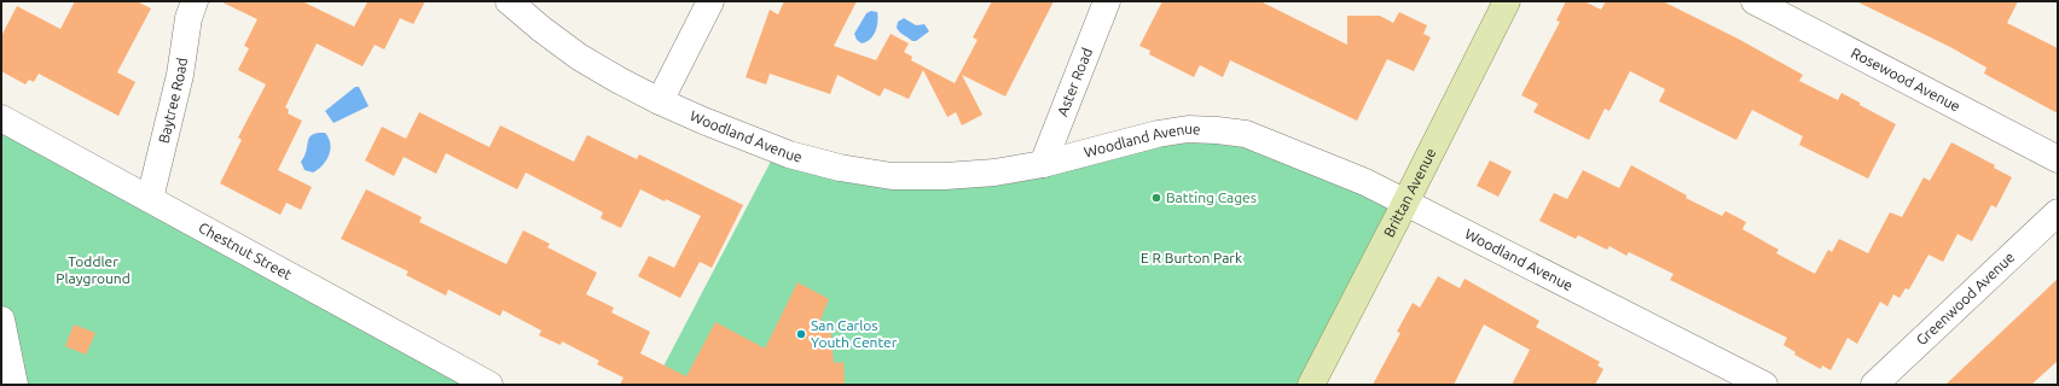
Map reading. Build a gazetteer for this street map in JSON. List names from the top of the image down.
{
  "streets": {
    "main road": ["Brittan Avenue"],
    "street": [
      "Rosewood Avenue",
      "Aster Road",
      "Baytree Road",
      "Woodland Avenue",
      "Chestnut Street",
      "Greenwood Avenue"
    ]
  },
  "crossings": [
    ["Aster Road", "Woodland Avenue"],
    ["Baytree Road", "Chestnut Street"],
    ["Woodland Avenue", "Brittan Avenue"]
  ],
  "parks": ["E R Burton Park", "Toddler Playground"],
  "places": ["Batting Cages", "San Carlos Youth Center"]
}
